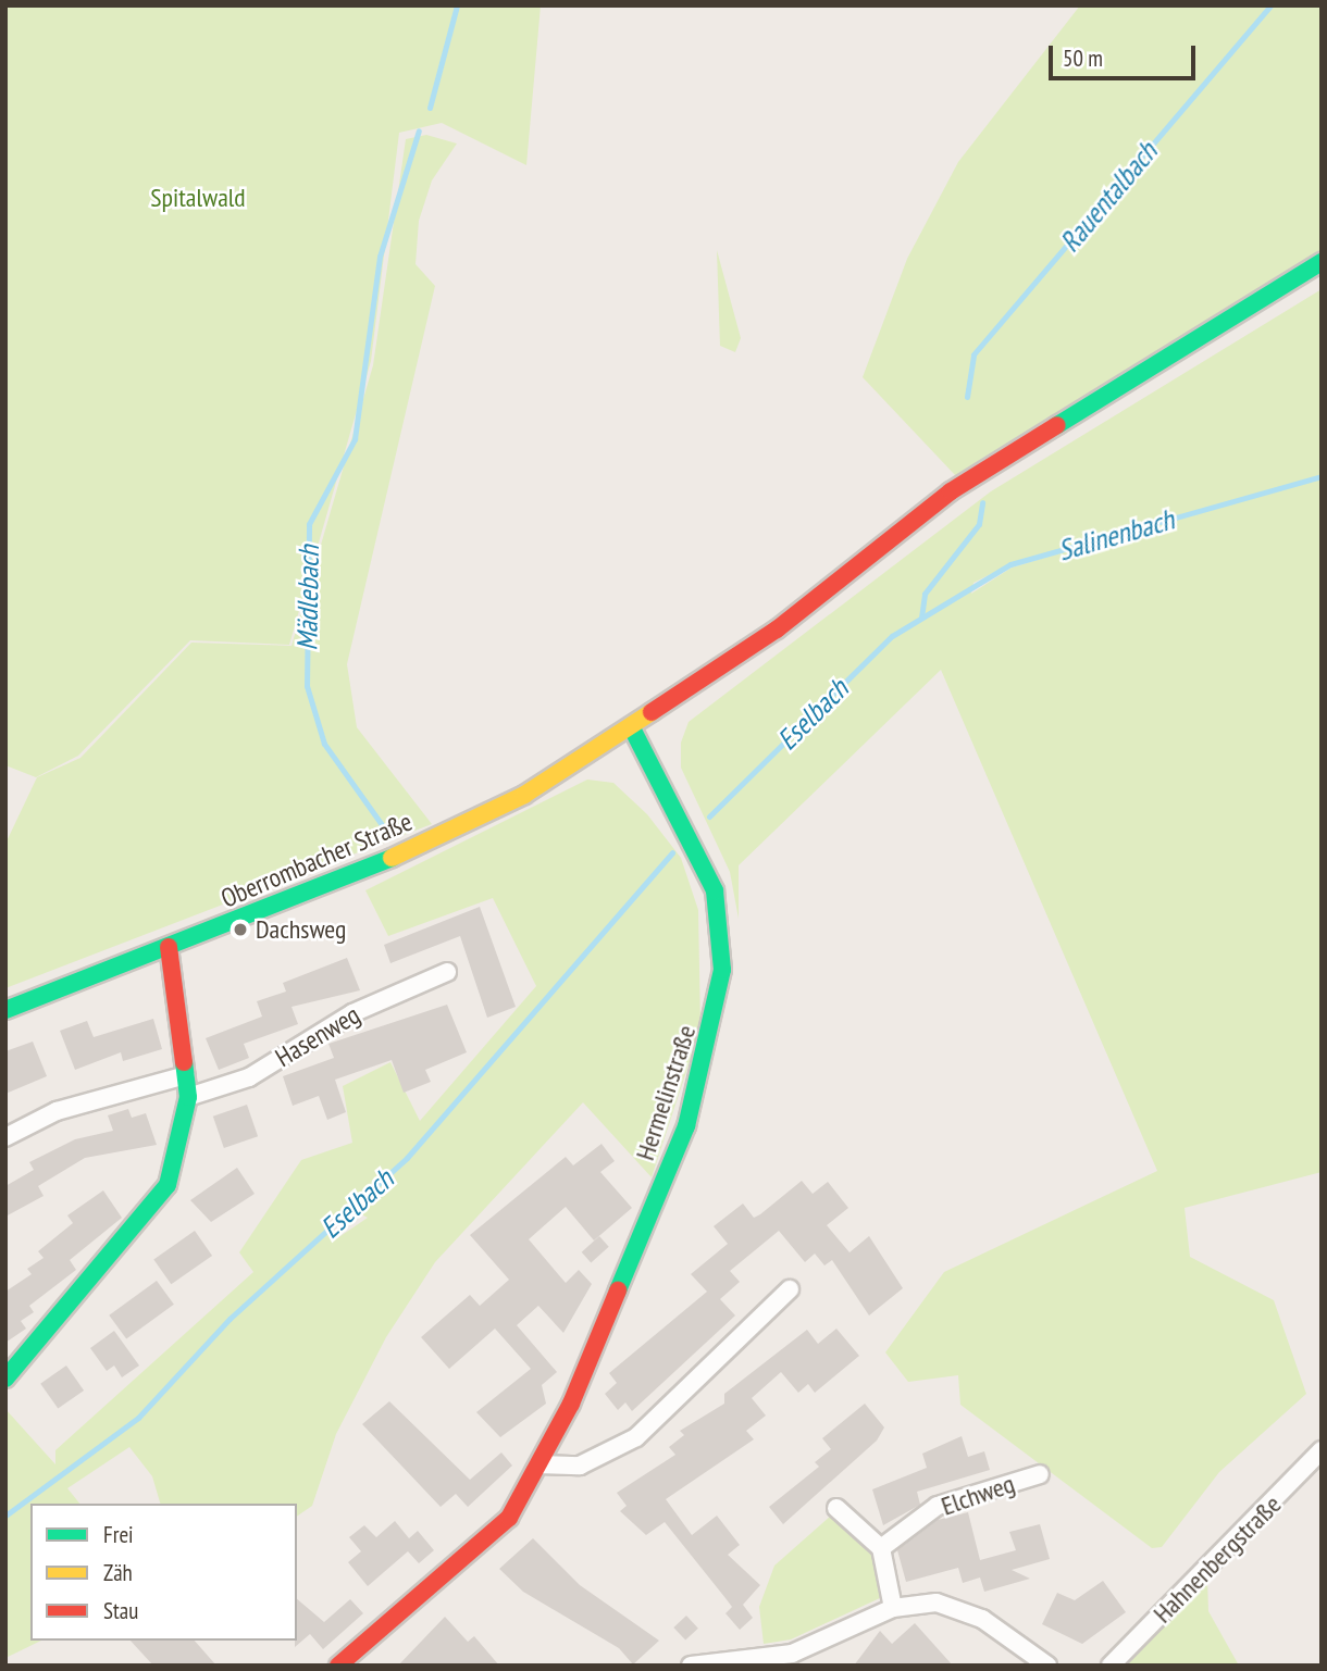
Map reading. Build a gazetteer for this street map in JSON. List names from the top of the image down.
{
  "streets": {
    "street": [
      "Oberrombacher Straße",
      "Hasenweg",
      "Hermelinstraße",
      "Elchweg",
      "Hahnenbergstraße"
    ]
  },
  "crossings": [
    ["Oberrombacher Straße", "Hermelinstraße"]
  ],
  "water": [
    "Rauentalbach",
    "Salinenbach",
    "Mädlebach",
    "Eselbach"
  ],
  "parks": ["Spitalwald"],
  "places": ["Dachsweg"],
  "legend": ["Frei", "Zäh", "Stau"],
  "scale_bar": "50 m"
}
